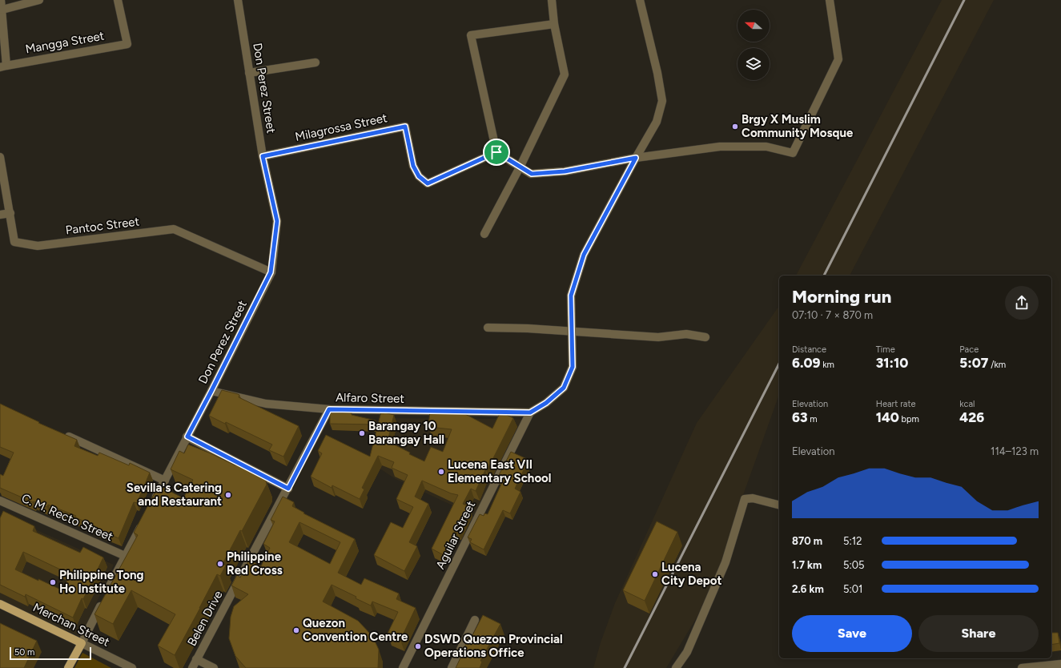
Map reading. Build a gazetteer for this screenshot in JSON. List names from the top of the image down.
{
  "streets": {
    "main road": ["Merchan Street"],
    "street": [
      "Mangga Street",
      "Don Perez Street",
      "Milagrossa Street",
      "Pantoc Street",
      "Alfaro Street",
      "C. M. Recto Street",
      "Aguilar Street",
      "Belen Drive"
    ]
  },
  "crossings": [
    ["Don Perez Street", "Milagrossa Street"],
    ["Don Perez Street", "Pantoc Street"],
    ["Don Perez Street", "Alfaro Street"],
    ["Alfaro Street", "Aguilar Street"],
    ["Alfaro Street", "Belen Drive"]
  ],
  "places": [
    "Brgy X Muslim Community Mosque",
    "Barangay 10 Barangay Hall",
    "Lucena East VII Elementary School",
    "Sevilla's Catering and Restaurant",
    "Philippine Red Cross",
    "Lucena City Depot",
    "Philippine Tong Ho Institute",
    "Quezon Convention Centre",
    "DSWD Quezon Provincial Operations Office"
  ],
  "scale_bar": "50 m",
  "north": "left",
  "page": {
    "heading": ["Morning run", "07:10 · 7 × 870 m"],
    "stats": [
      ["Distance", "6.09 km"],
      ["Time", "31:10"],
      ["Pace", "5:07 /km"],
      ["Elevation", "63 m"],
      ["Heart rate", "140 bpm"],
      ["kcal", "426"]
    ],
    "chart": ["Elevation", "114–123 m"],
    "list": [
      {
        "name": "870 m",
        "note": "5:12"
      },
      {
        "name": "1.7 km",
        "note": "5:05"
      },
      {
        "name": "2.6 km",
        "note": "5:01"
      }
    ],
    "buttons": ["Save", "Share"],
    "scale": "50 m"
  }
}
